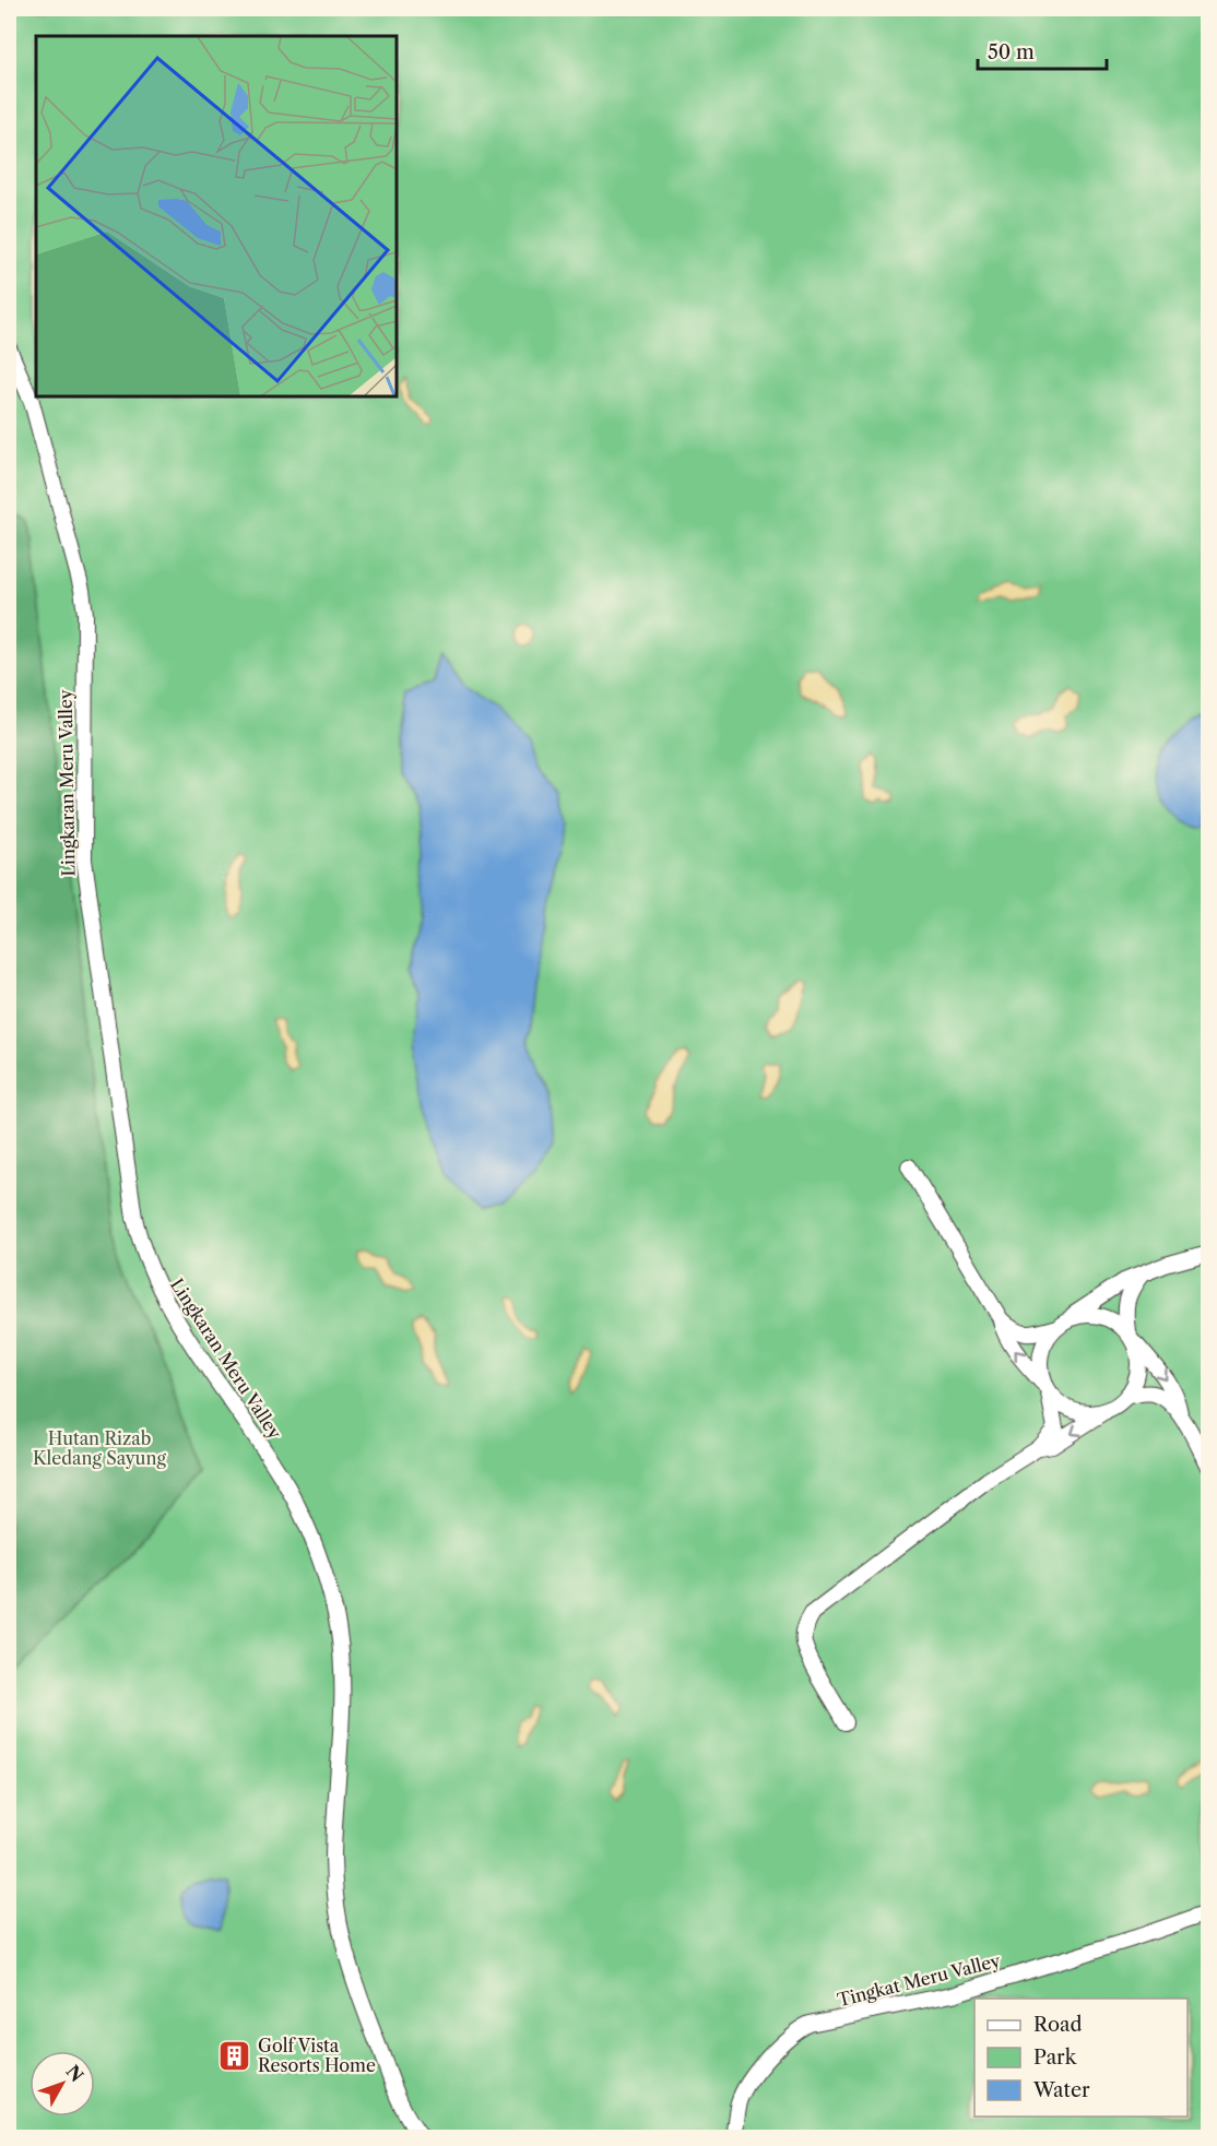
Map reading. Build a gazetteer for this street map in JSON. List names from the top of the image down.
{
  "streets": {
    "street": ["Lingkaran Meru Valley", "Tingkat Meru Valley"]
  },
  "parks": ["Hutan Rizab Kledang Sayung"],
  "places": {
    "building": ["Golf Vista Resorts Home"]
  },
  "legend": ["Road", "Park", "Water"],
  "scale_bar": "50 m",
  "north": "top right"
}
